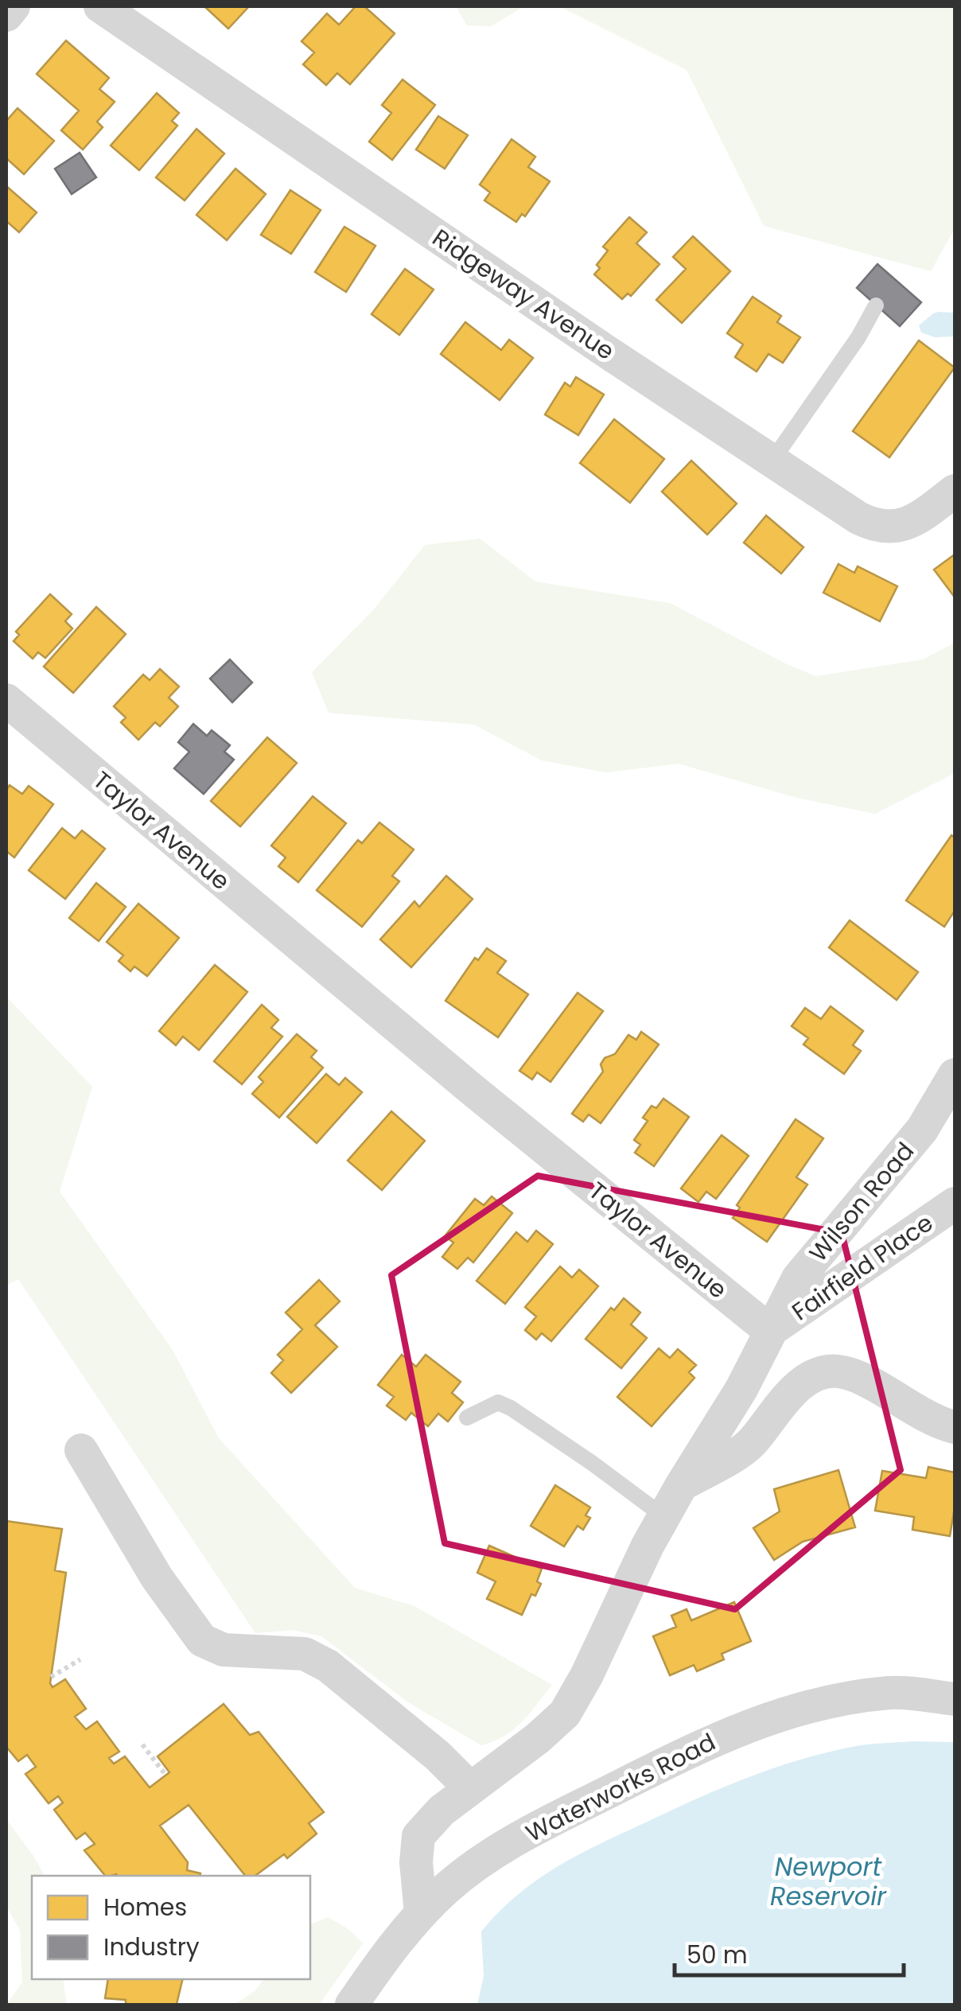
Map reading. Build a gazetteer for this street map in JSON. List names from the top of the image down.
{
  "streets": {
    "street": [
      "Ridgeway Avenue",
      "Taylor Avenue",
      "Wilson Road",
      "Fairfield Place",
      "Waterworks Road"
    ]
  },
  "crossings": [
    ["Taylor Avenue", "Wilson Road"],
    ["Taylor Avenue", "Fairfield Place"],
    ["Wilson Road", "Fairfield Place"]
  ],
  "water": ["Newport Reservoir"],
  "legend": ["Homes", "Industry"],
  "scale_bar": "50 m"
}
